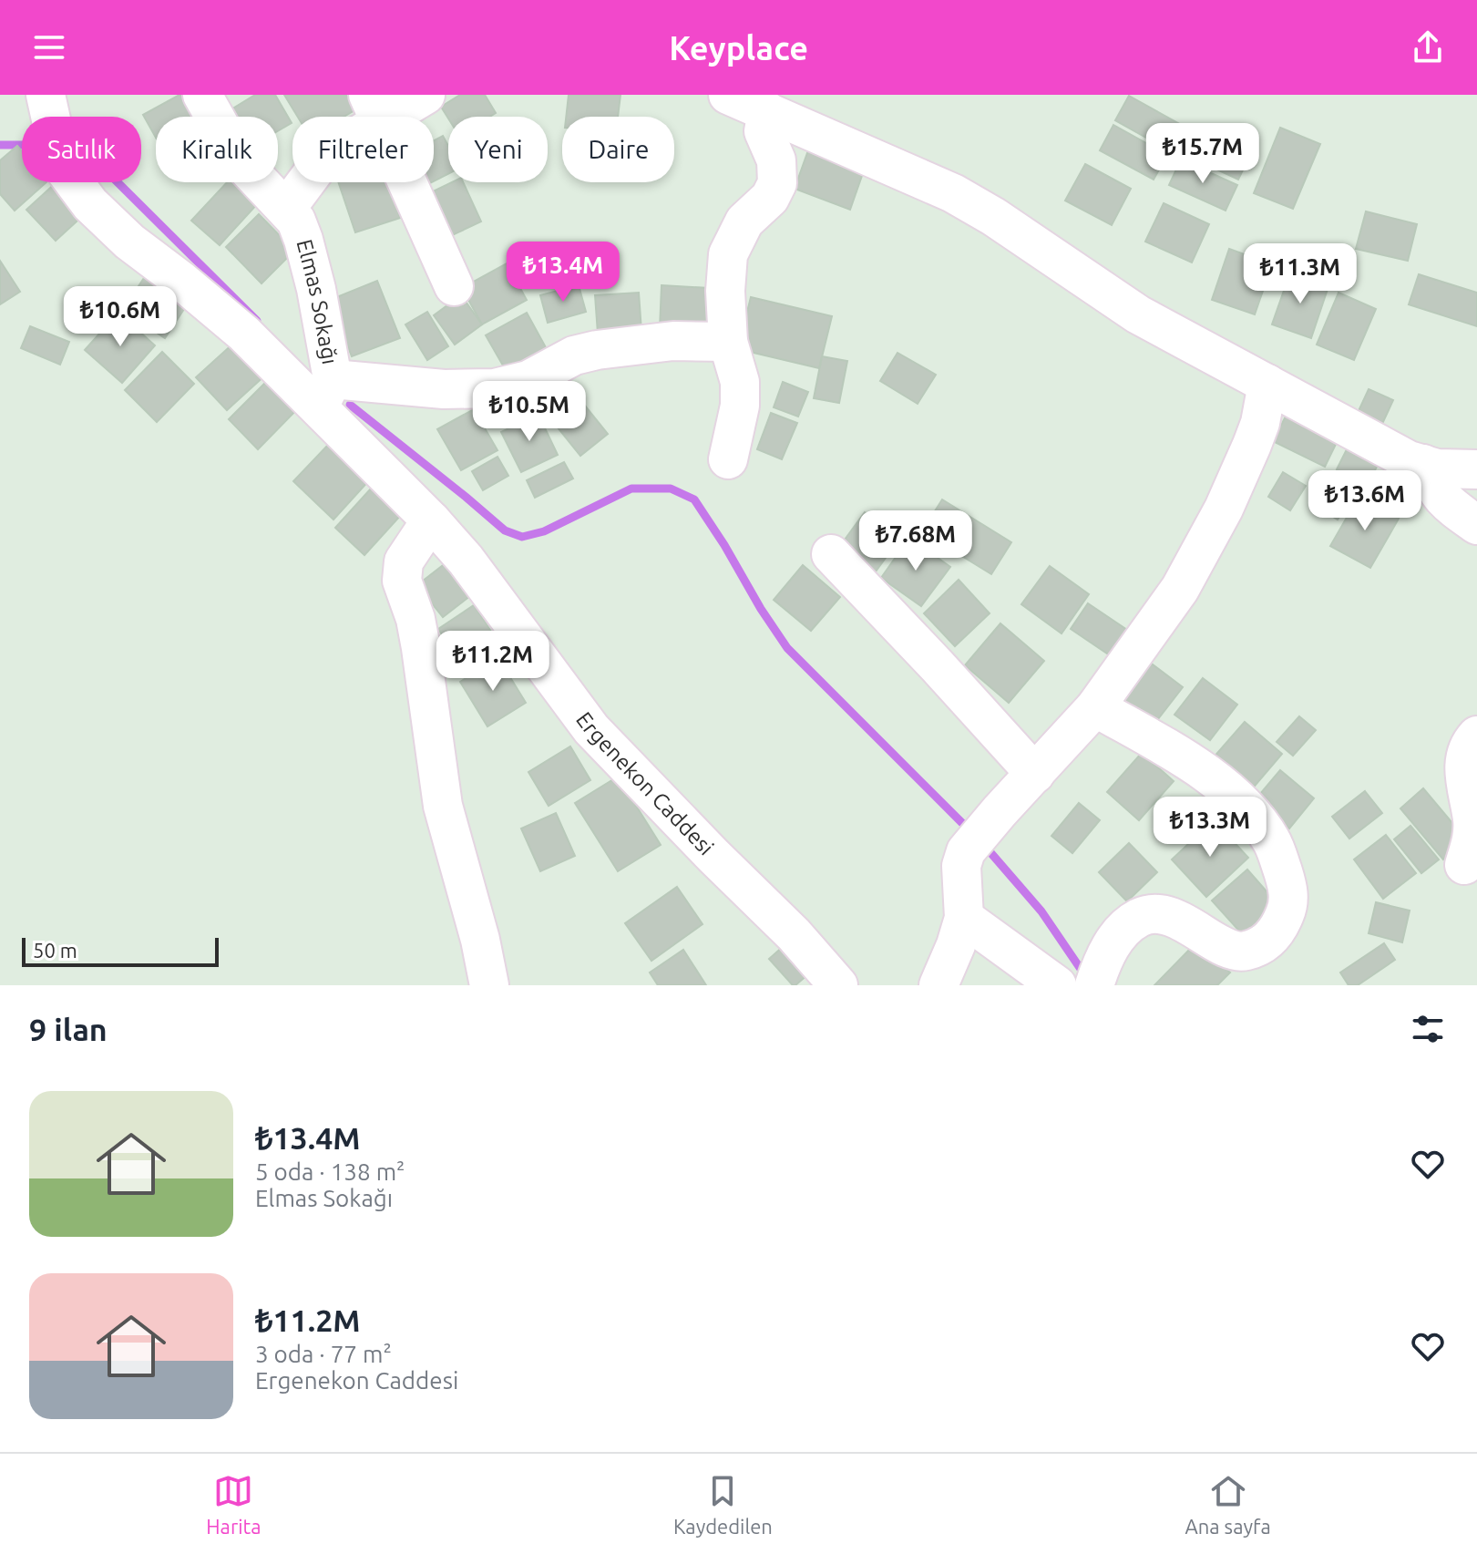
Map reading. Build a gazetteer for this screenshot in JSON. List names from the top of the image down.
{
  "streets": {
    "street": ["Elmas Sokağı", "Ergenekon Caddesi"]
  },
  "crossings": [
    ["Elmas Sokağı", "Ergenekon Caddesi"]
  ],
  "scale_bar": "50 m",
  "page": {
    "header": "Keyplace",
    "chip": [
      "Satılık",
      "Kiralık",
      "Filtreler",
      "Yeni",
      "Daire"
    ],
    "price": [
      "₺15.7M",
      "₺13.4M",
      "₺11.3M",
      "₺10.6M",
      "₺10.5M",
      "₺13.6M",
      "₺7.68M",
      "₺11.2M",
      "₺13.3M"
    ],
    "scale": "50 m",
    "heading": "9 ilan",
    "list": [
      {
        "name": "₺13.4M",
        "note": "5 oda · 138 m² · Elmas Sokağı"
      },
      {
        "name": "₺11.2M",
        "note": "3 oda · 77 m² · Ergenekon Caddesi"
      }
    ],
    "tabs": ["Harita", "Kaydedilen", "Ana sayfa"]
  }
}
